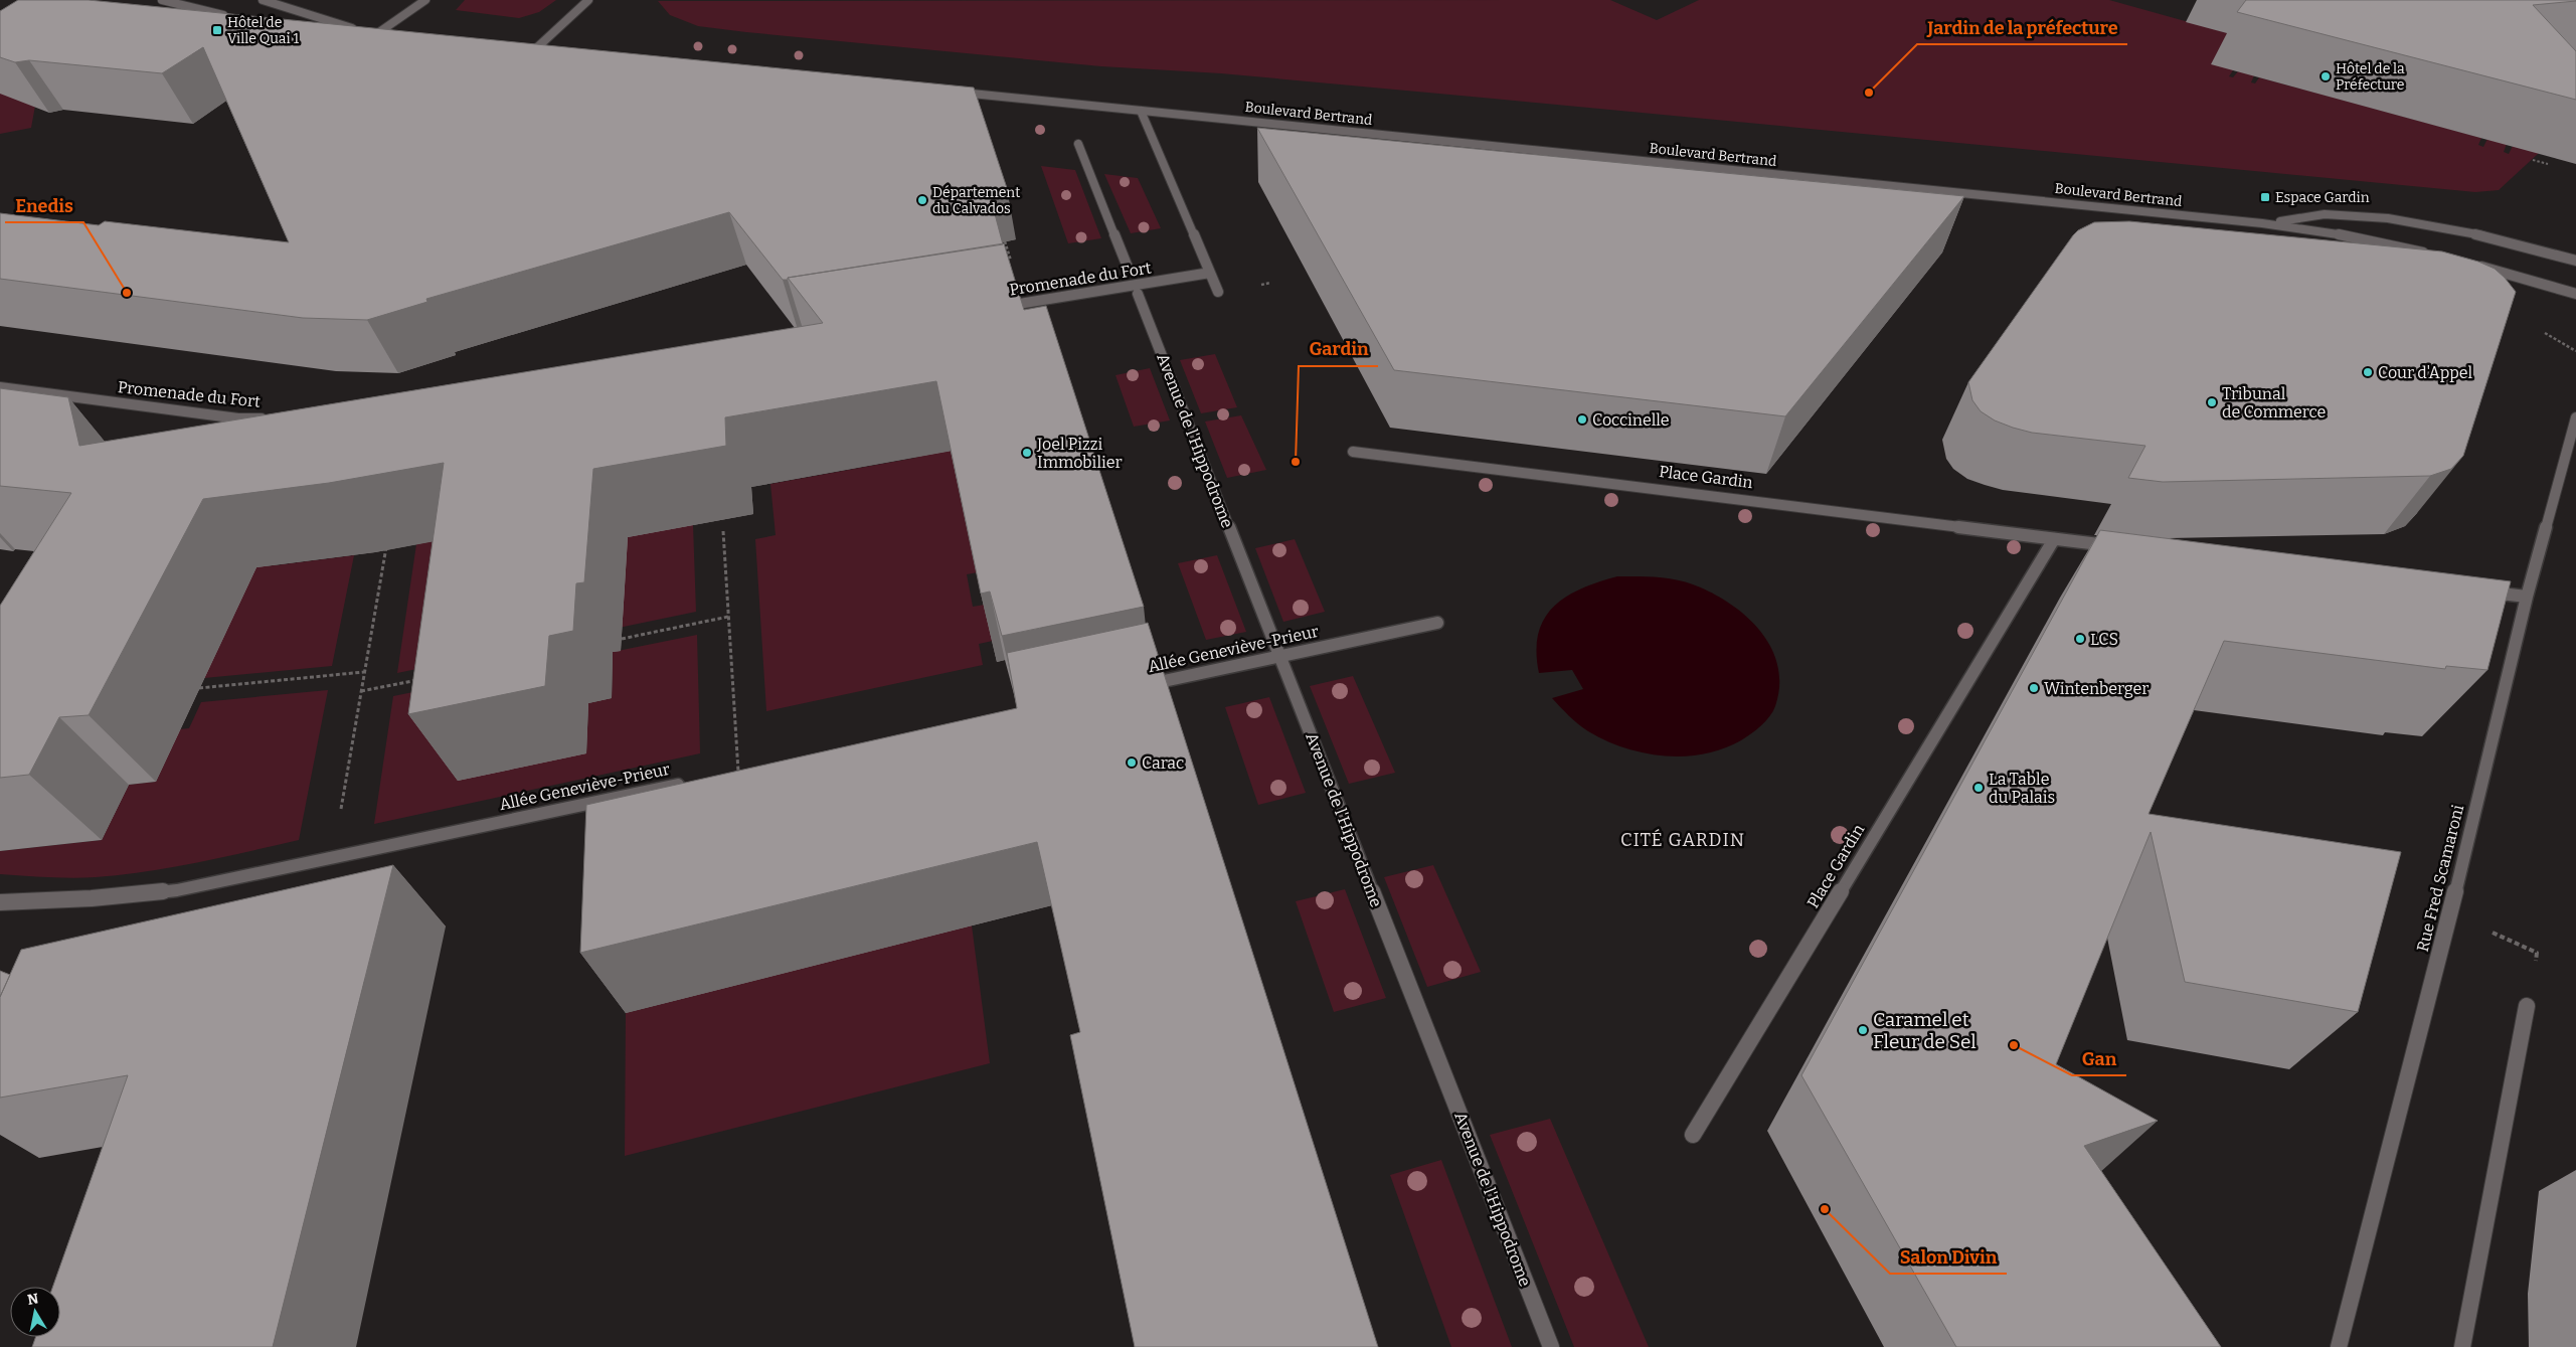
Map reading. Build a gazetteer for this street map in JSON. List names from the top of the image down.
{
  "streets": {
    "street": [
      "Boulevard Bertrand",
      "Promenade du Fort",
      "Avenue de l'Hippodrome",
      "Place Gardin",
      "Allée Geneviève-Prieur",
      "Rue Fred Scamaroni"
    ]
  },
  "crossings": [
    ["Avenue de l'Hippodrome", "Allée Geneviève-Prieur"]
  ],
  "districts": ["CITÉ GARDIN"],
  "places": {
    "transit": ["Hôtel de Ville Quai 1", "Espace Gardin"],
    "other": [
      "Hôtel de la Préfecture",
      "Jardin de la préfecture",
      "Département du Calvados",
      "Enedis",
      "Cour d'Appel",
      "Tribunal de Commerce",
      "Coccinelle",
      "Joel Pizzi Immobilier",
      "Gardin",
      "LCS",
      "Wintenberger",
      "Carac",
      "La Table du Palais",
      "Caramel et Fleur de Sel",
      "Gan",
      "Salon Divin"
    ]
  },
  "north": "top"
}
